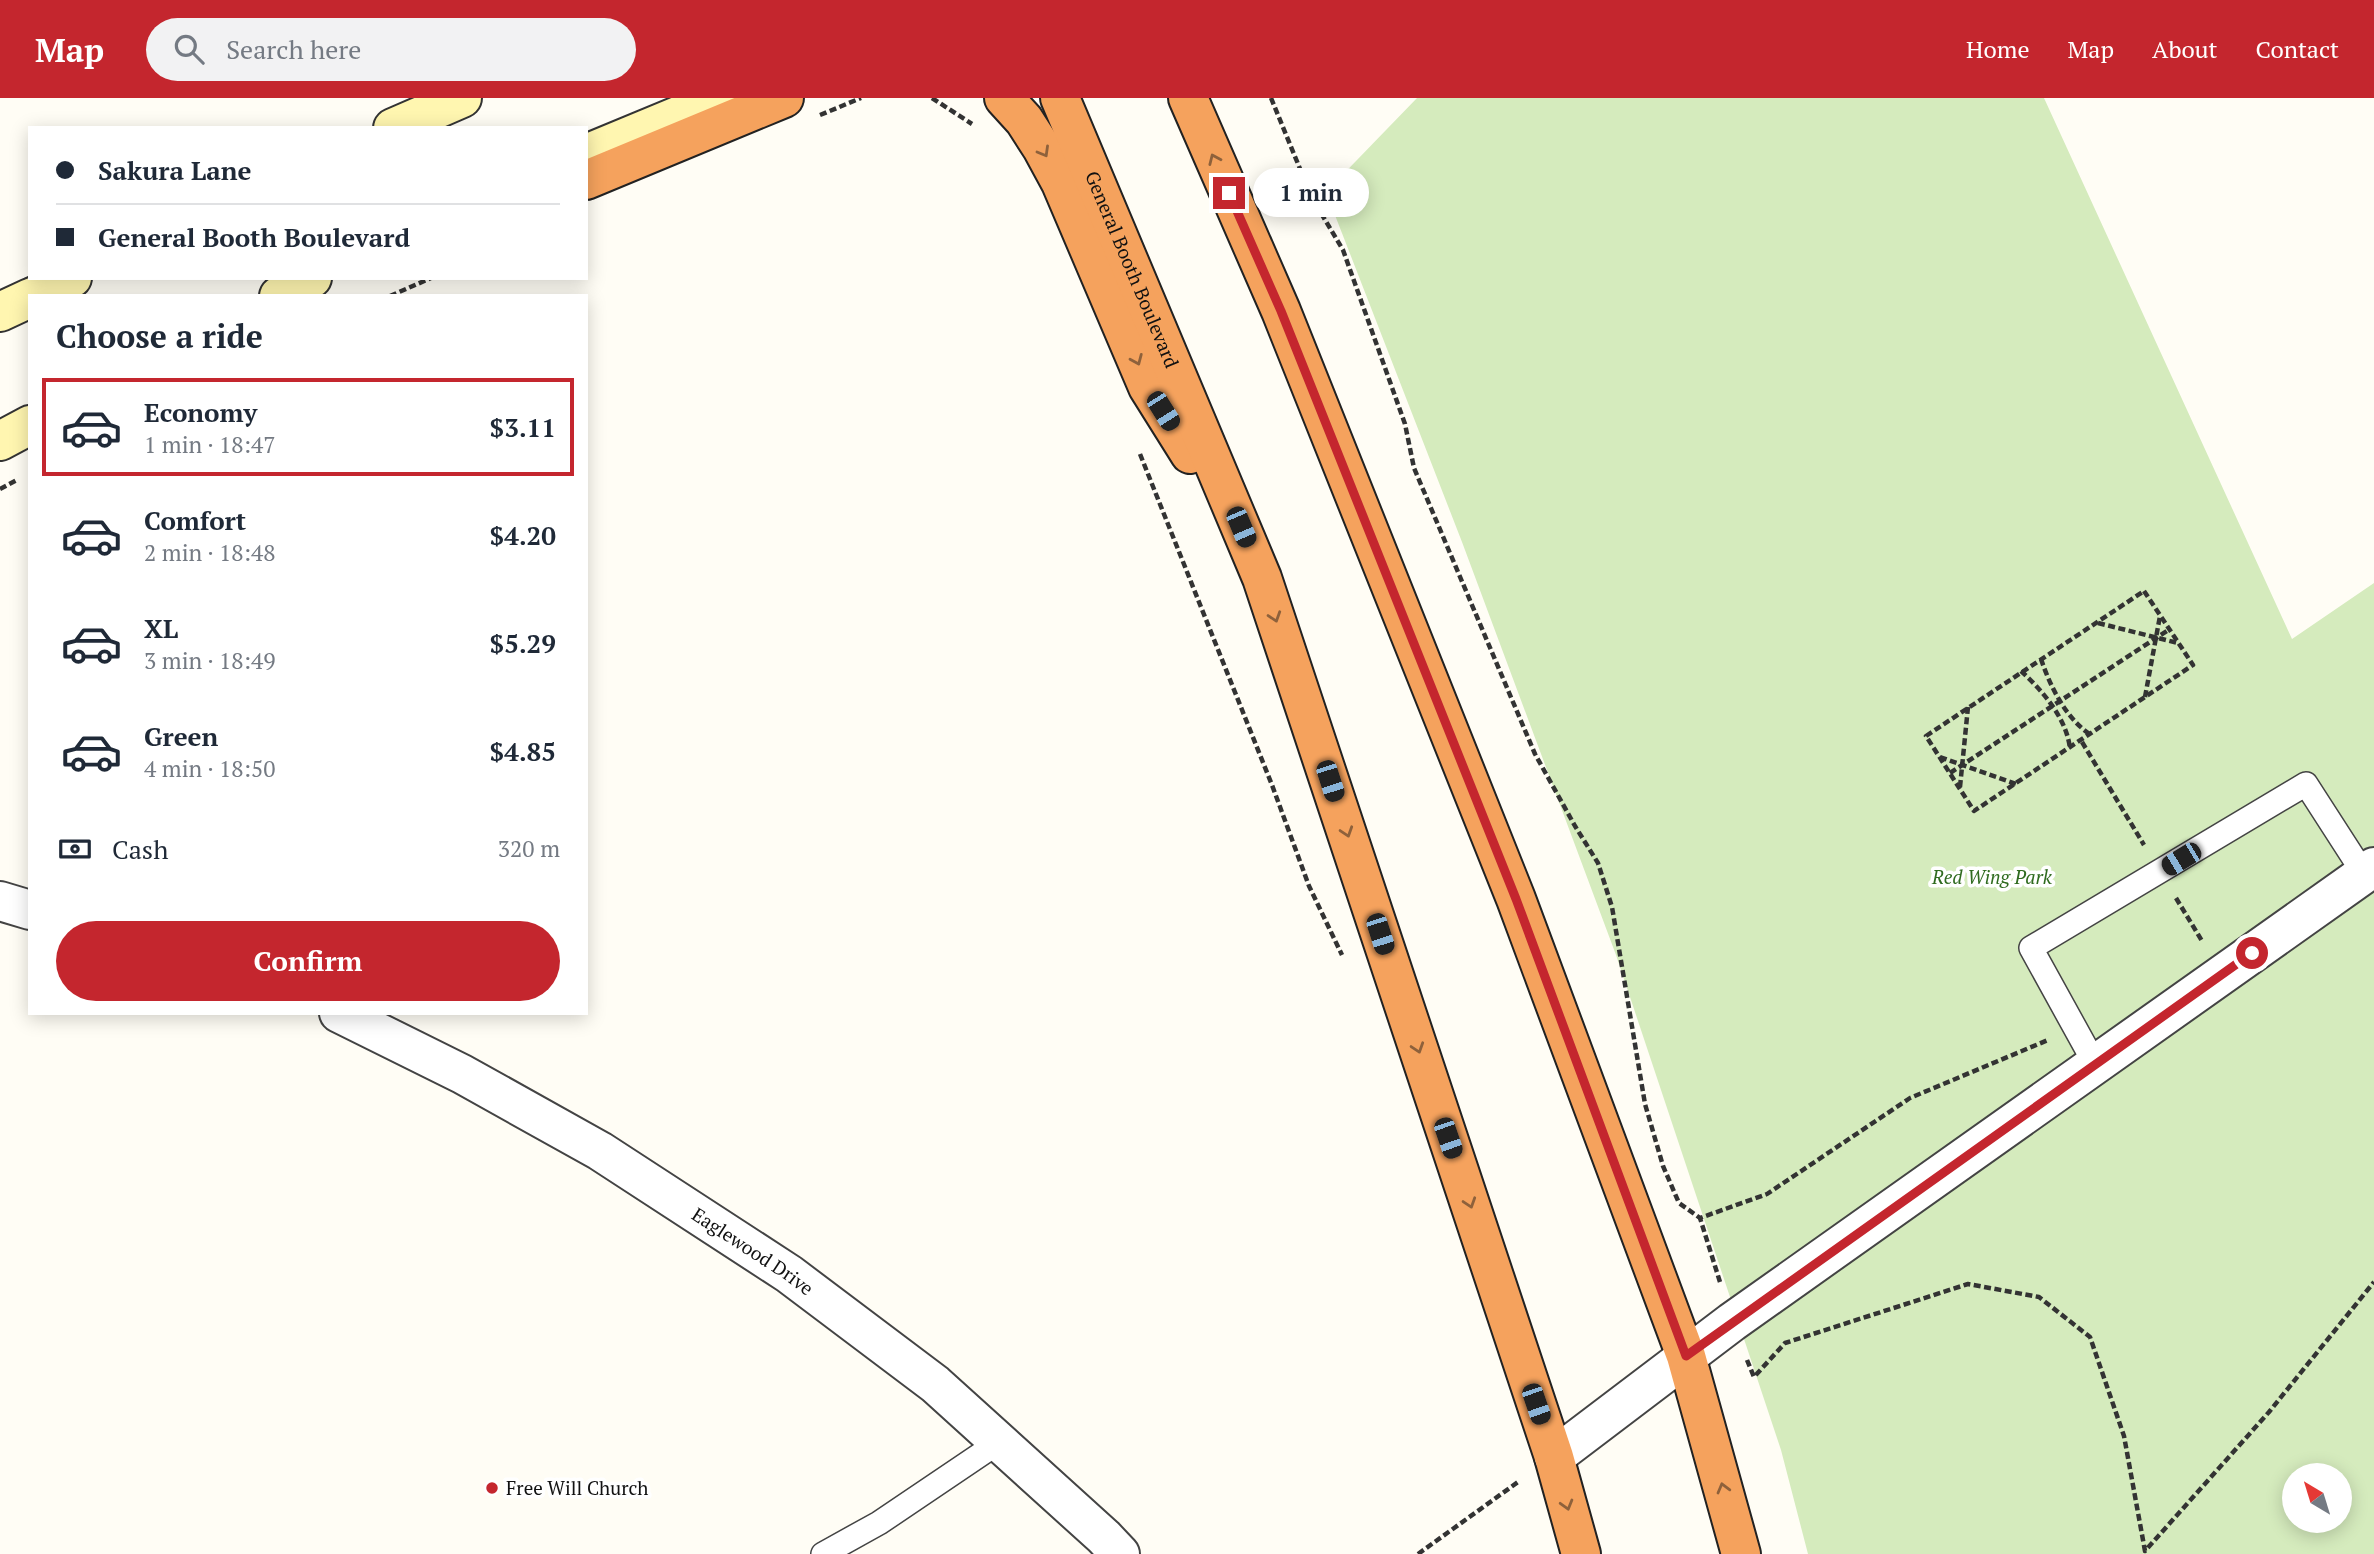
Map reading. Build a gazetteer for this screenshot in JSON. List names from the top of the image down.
{
  "streets": {
    "highway": ["General Booth Boulevard"],
    "street": ["Eaglewood Drive"]
  },
  "parks": ["Red Wing Park"],
  "places": ["Free Will Church"],
  "north": "top left",
  "page": {
    "header": "Map",
    "search": "Search here",
    "nav": [
      "Home",
      "Map",
      "About",
      "Contact"
    ],
    "banner": ["Sakura Lane", "General Booth Boulevard"],
    "bubble": "1 min",
    "heading": "Choose a ride",
    "list": [
      {
        "name": "Economy",
        "note": "1 min · 18:47",
        "value": "$3.11"
      },
      {
        "name": "Comfort",
        "note": "2 min · 18:48",
        "value": "$4.20"
      },
      {
        "name": "XL",
        "note": "3 min · 18:49",
        "value": "$5.29"
      },
      {
        "name": "Green",
        "note": "4 min · 18:50",
        "value": "$4.85"
      }
    ],
    "pay": ["Cash", "320 m"],
    "buttons": "Confirm"
  }
}
